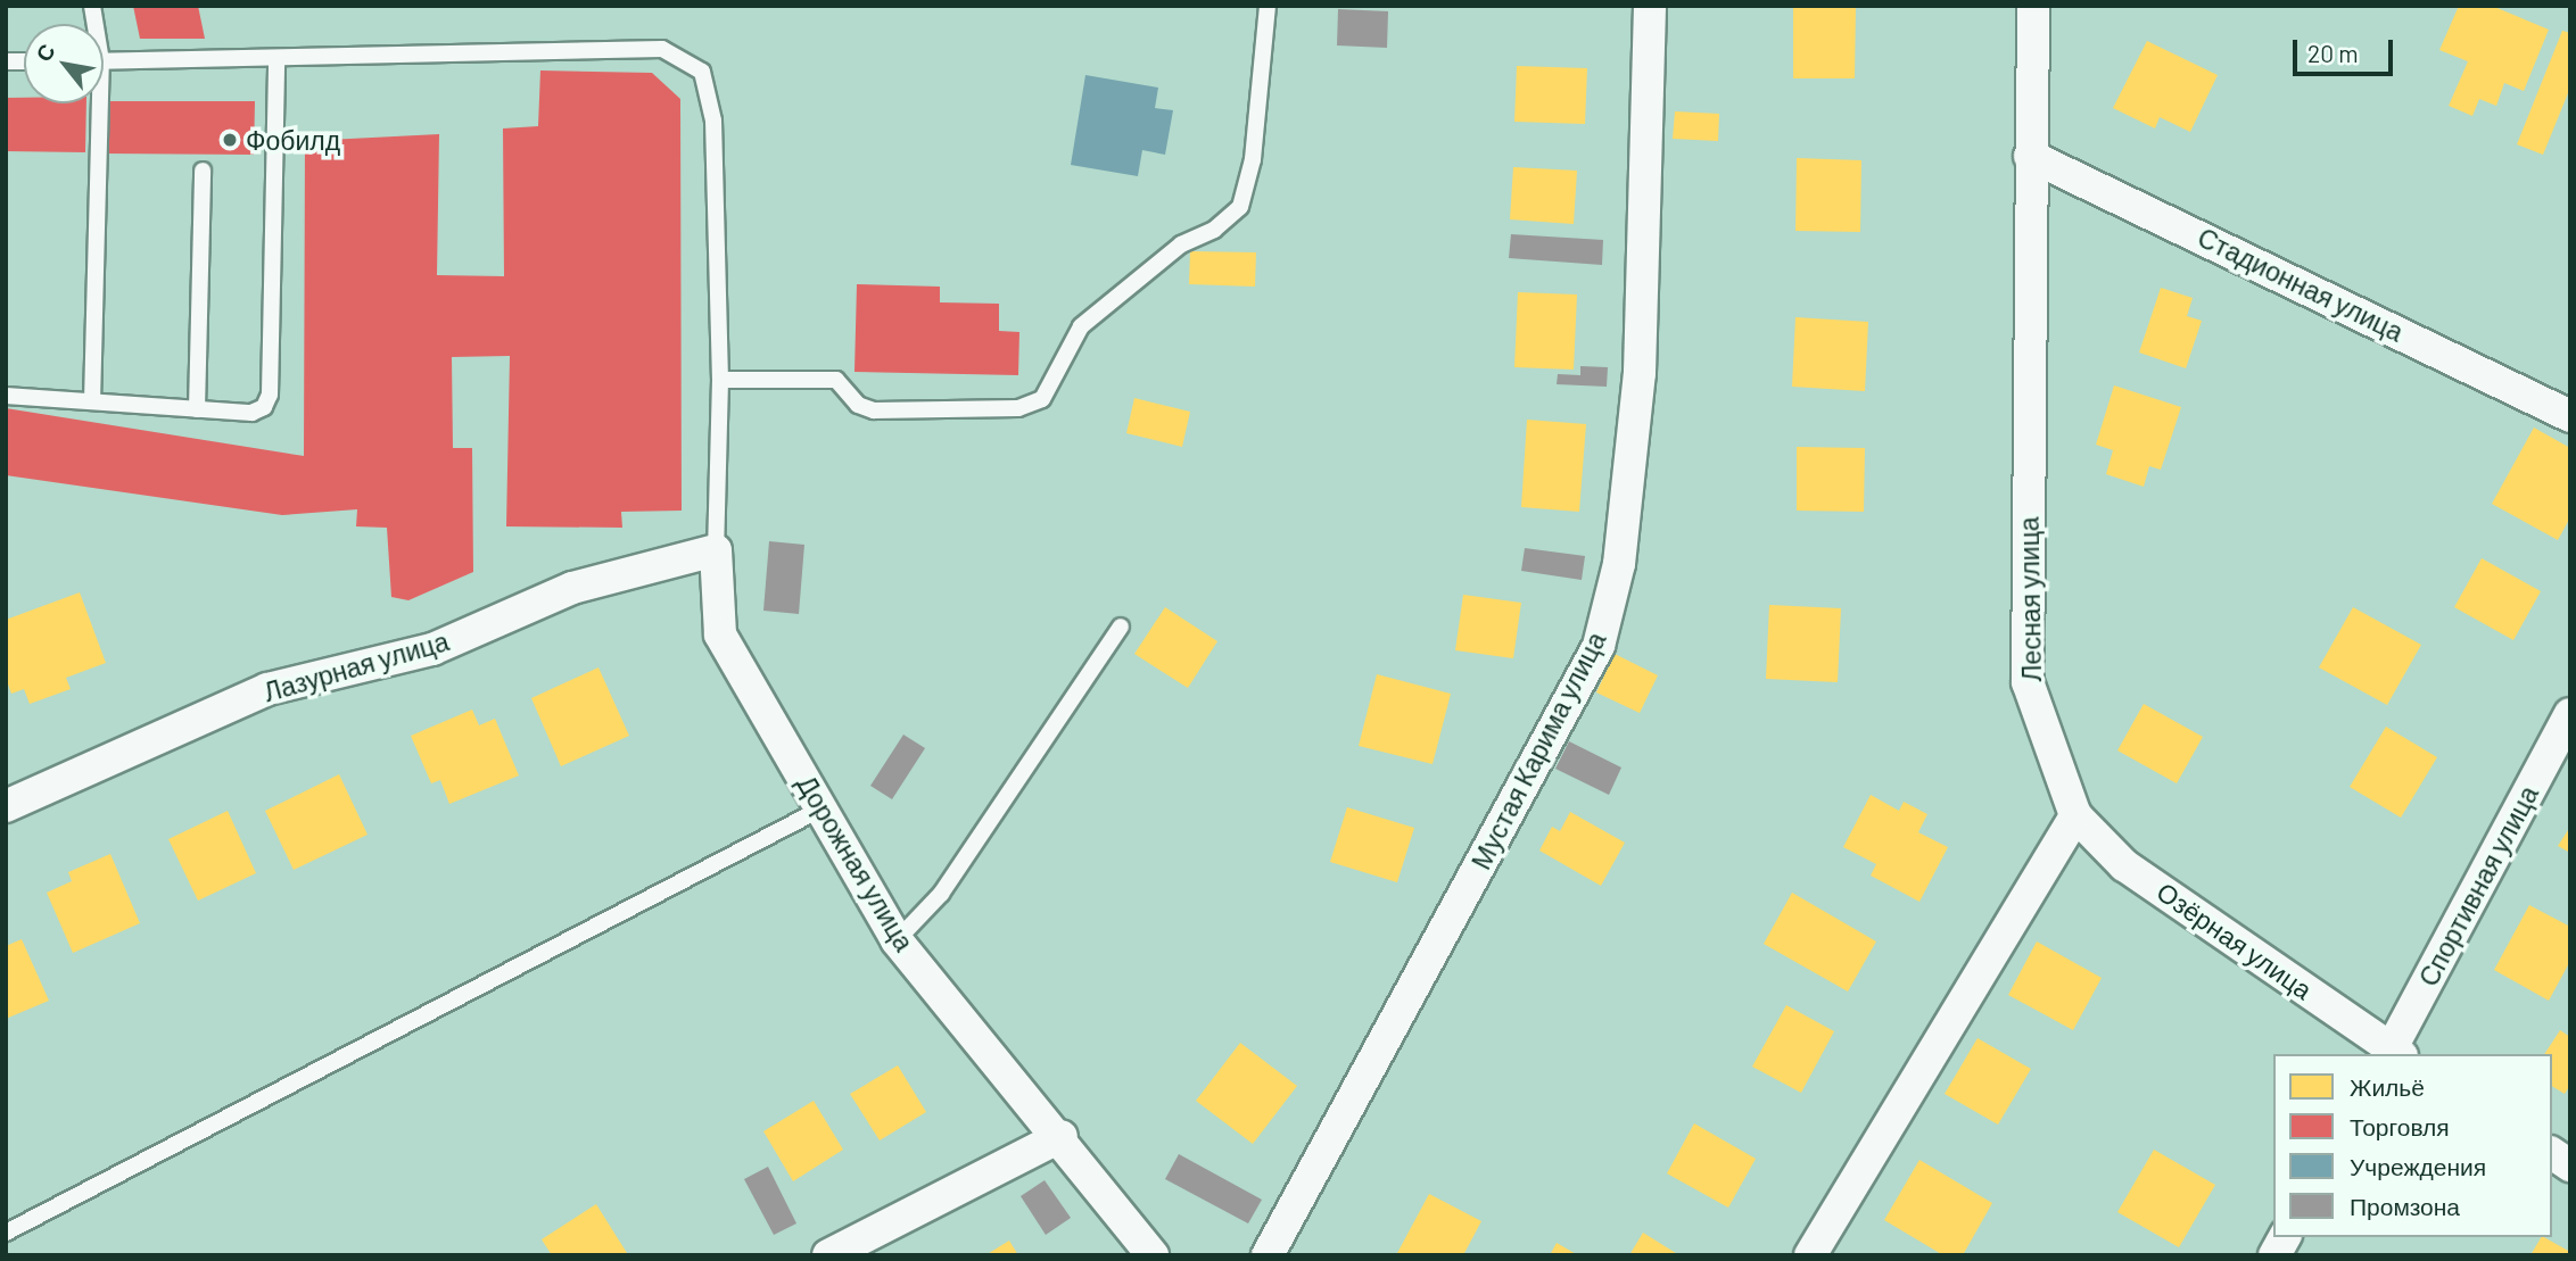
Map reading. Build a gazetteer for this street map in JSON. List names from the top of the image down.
{
  "streets": {
    "street": [
      "Стадионная улица",
      "Лесная улица",
      "Лазурная улица",
      "Мустая Карима улица",
      "Дорожная улица",
      "Спортивная улица",
      "Озёрная улица"
    ]
  },
  "crossings": [
    ["Стадионная улица", "Лесная улица"],
    ["Лесная улица", "Озёрная улица"],
    ["Лазурная улица", "Дорожная улица"],
    ["Спортивная улица", "Озёрная улица"]
  ],
  "places": ["Фобилд"],
  "legend": [
    "Жильё",
    "Торговля",
    "Учреждения",
    "Промзона"
  ],
  "scale_bar": "20 m",
  "north": "top left"
}
